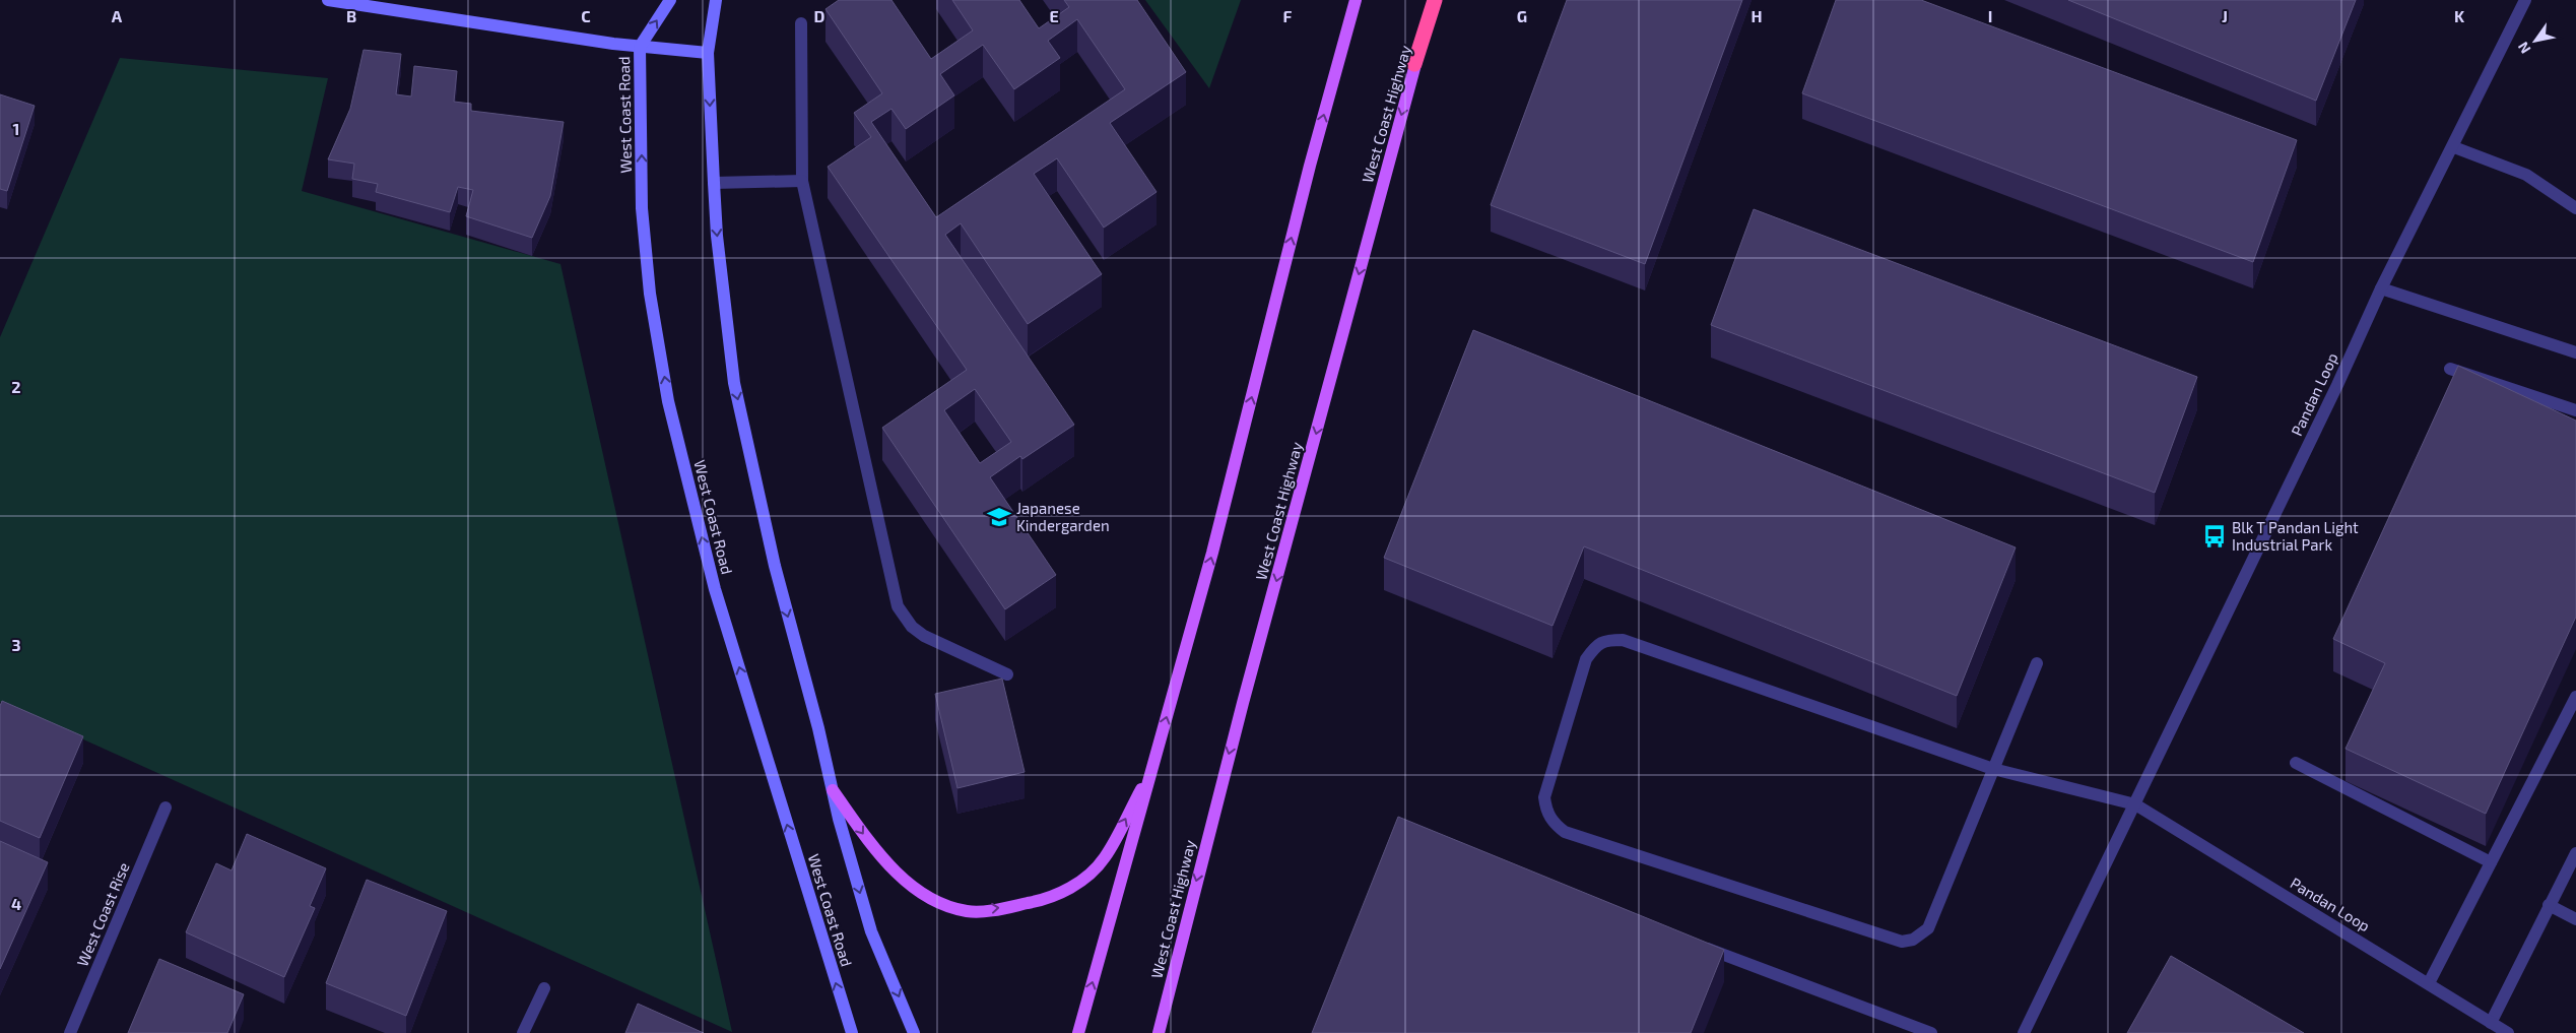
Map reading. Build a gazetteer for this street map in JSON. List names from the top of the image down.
{
  "streets": {
    "main road": ["West Coast Highway"],
    "street": ["West Coast Road", "Pandan Loop", "West Coast Rise"]
  },
  "places": {
    "school or university": ["Japanese Kindergarden"],
    "bus stop": ["Blk T Pandan Light Industrial Park"]
  },
  "north": "bottom left",
  "grid": {
    "columns": [
      "A",
      "B",
      "C",
      "D",
      "E",
      "F",
      "G",
      "H",
      "I",
      "J",
      "K"
    ],
    "rows": [
      "1",
      "2",
      "3",
      "4"
    ]
  }
}
